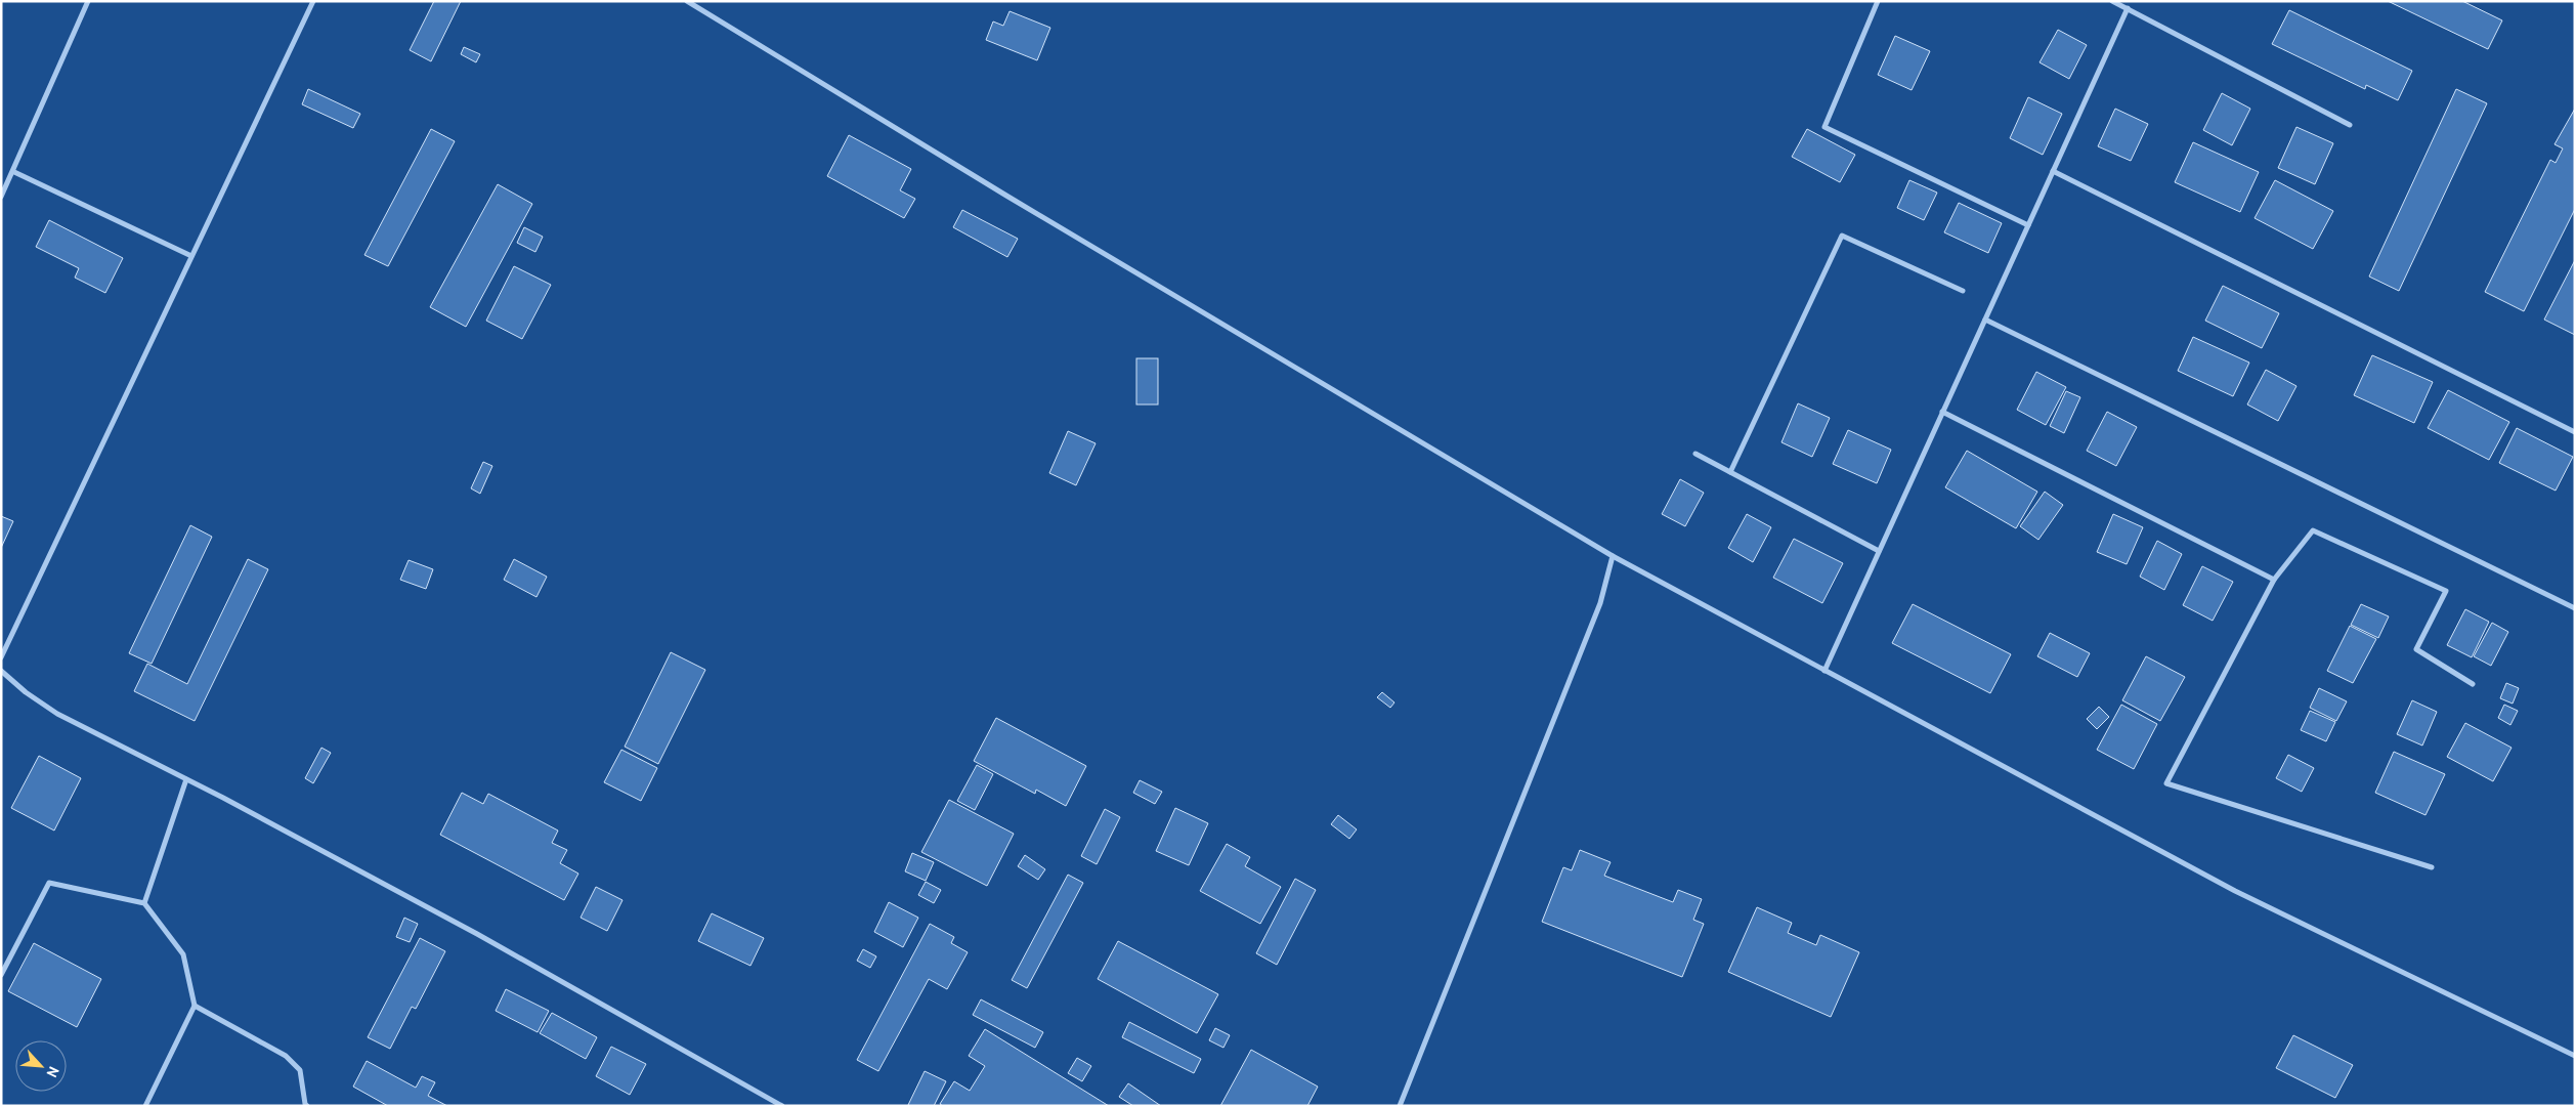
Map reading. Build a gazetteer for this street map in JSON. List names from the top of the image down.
{
  "north": "bottom right"
}
